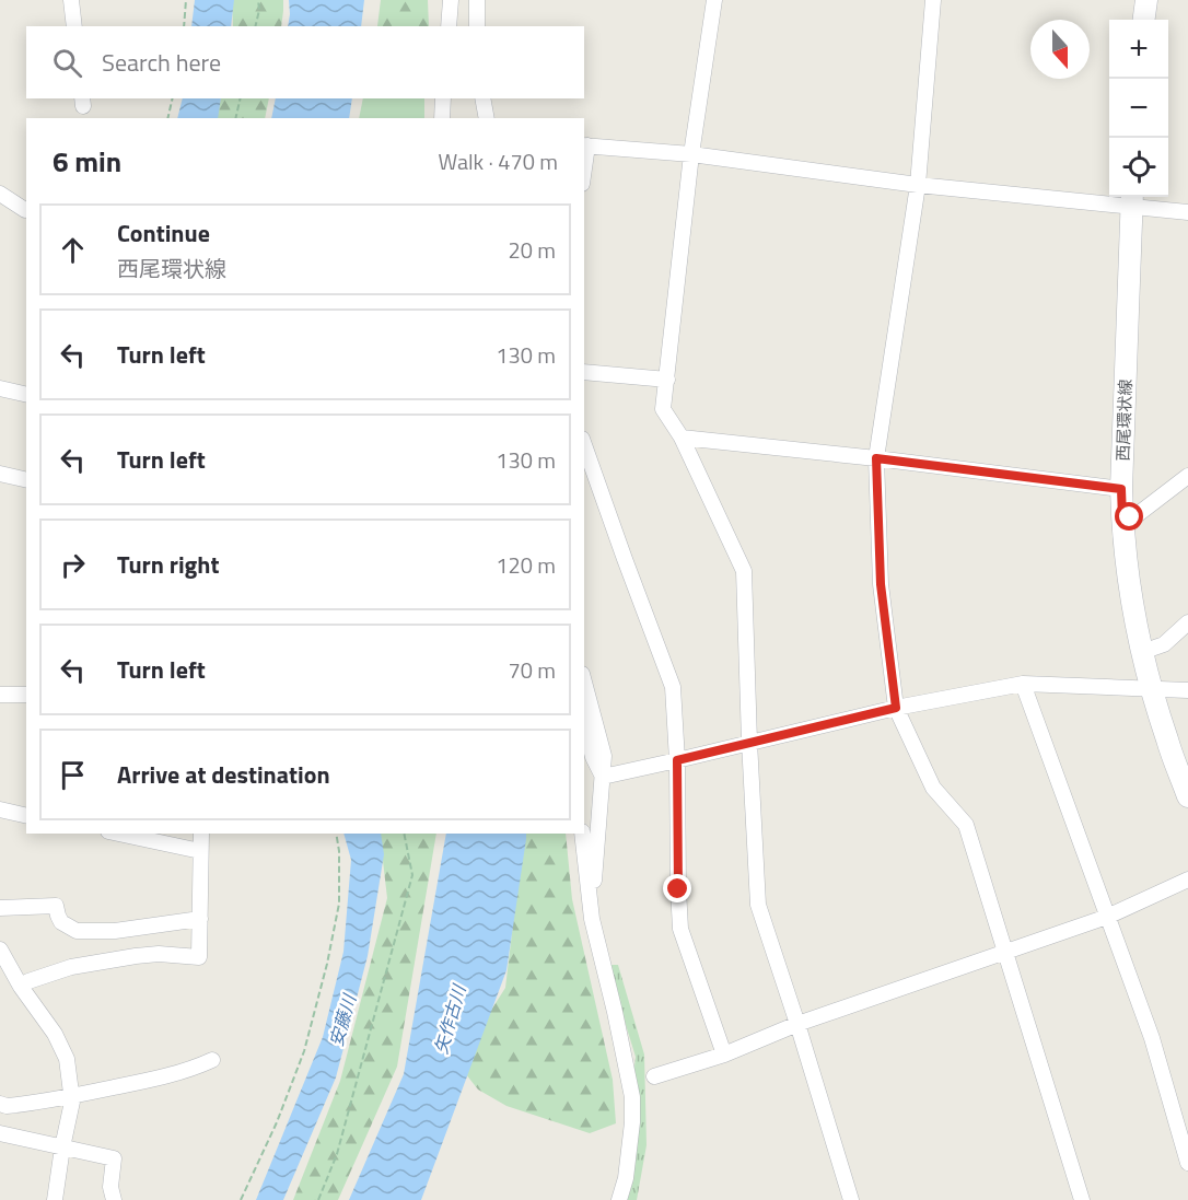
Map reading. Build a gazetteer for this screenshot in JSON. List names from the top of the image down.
{
  "streets": {
    "main road": ["西尾環状線"]
  },
  "water": ["矢作古川", "安藤川"],
  "north": "bottom",
  "page": {
    "map_buttons": ["+", "−"],
    "search": "Search here",
    "heading": ["6 min", "Walk · 470 m"],
    "list": [
      ["Continue", "西尾環状線", "20 m"],
      ["Turn left", "130 m"],
      ["Turn left", "130 m"],
      ["Turn right", "120 m"],
      ["Turn left", "70 m"],
      "Arrive at destination"
    ]
  }
}
